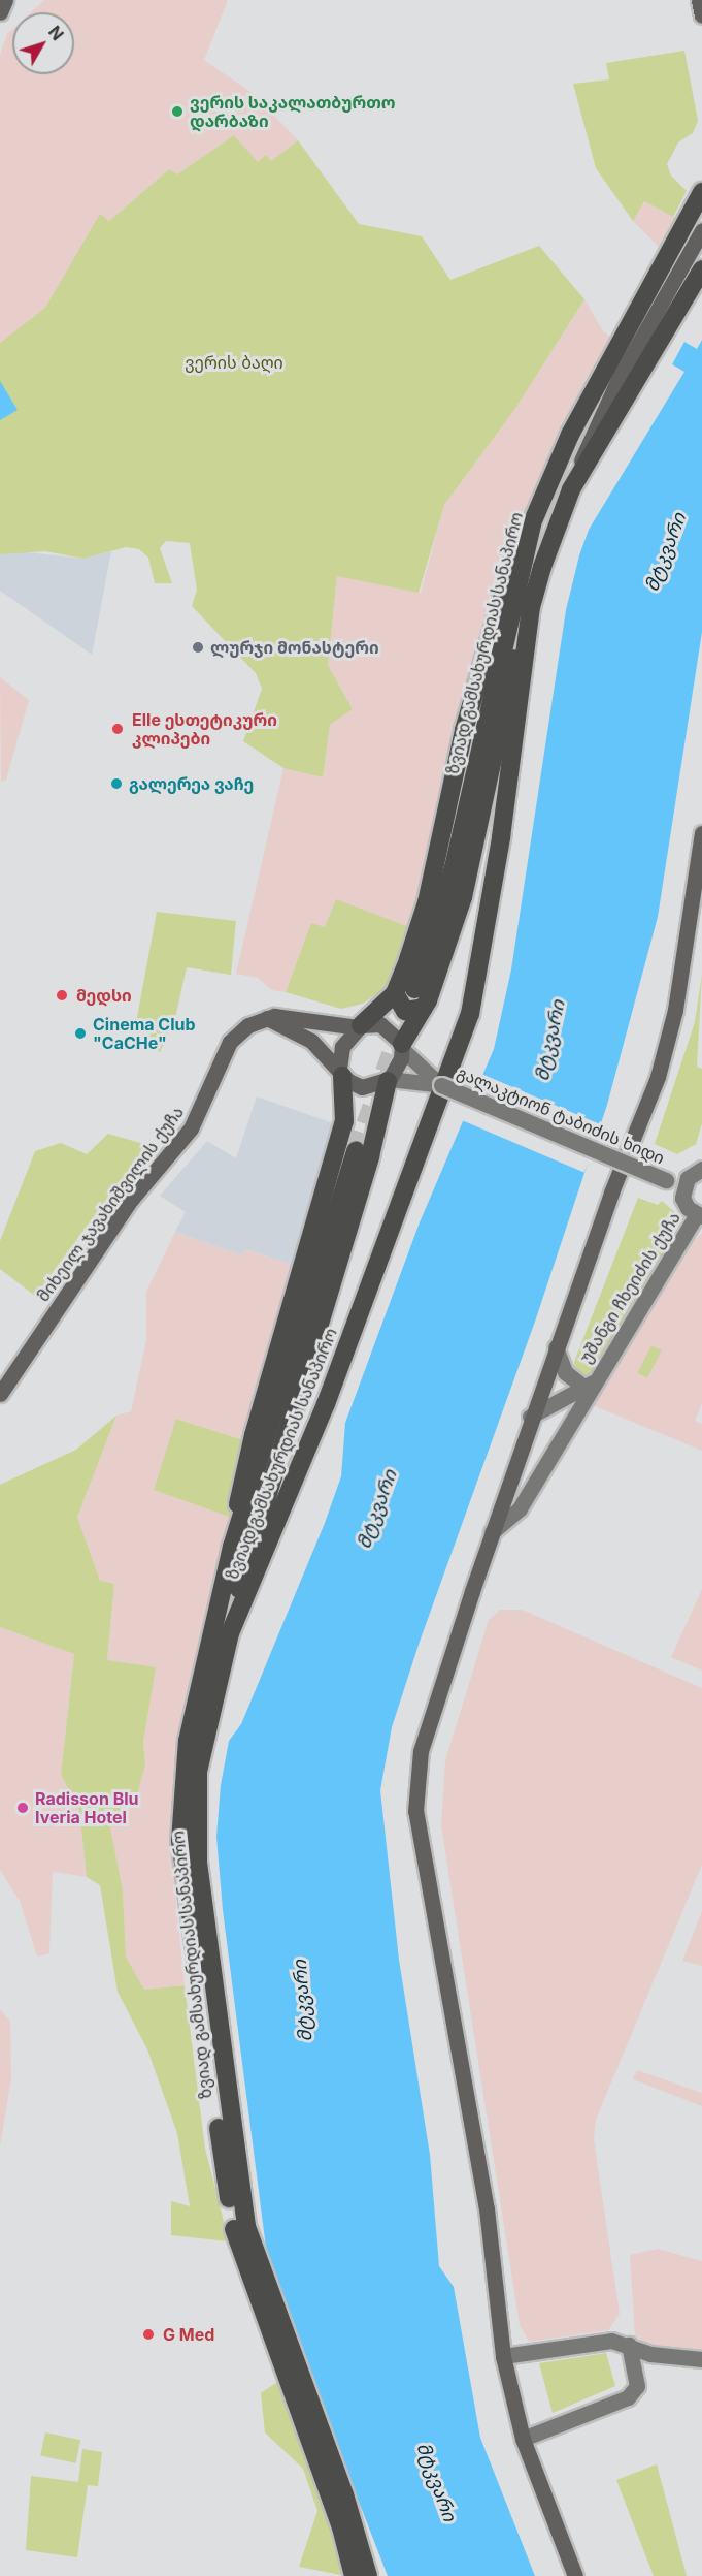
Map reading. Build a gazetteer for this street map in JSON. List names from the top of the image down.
{
  "streets": {
    "highway": ["ზვიად გამსახურდიას სანაპირო"],
    "main road": ["გალაკტიონ ტაბიძის ხიდი", "მიხეილ ჯავახიშვილის ქუჩა", "უშანგი ჩხეიძის ქუჩა"]
  },
  "water": ["მტკვარი"],
  "parks": ["ვერის ბაღი"],
  "places": [
    "ვერის საკალათბურთო დარბაზი",
    "ლურჯი მონასტერი",
    "Elle ესთეტიკური კლიპები",
    "გალერეა ვაჩე",
    "მედსი",
    "Cinema Club \"CaCHe\"",
    "Radisson Blu Iveria Hotel",
    "G Med"
  ],
  "north": "top right"
}
